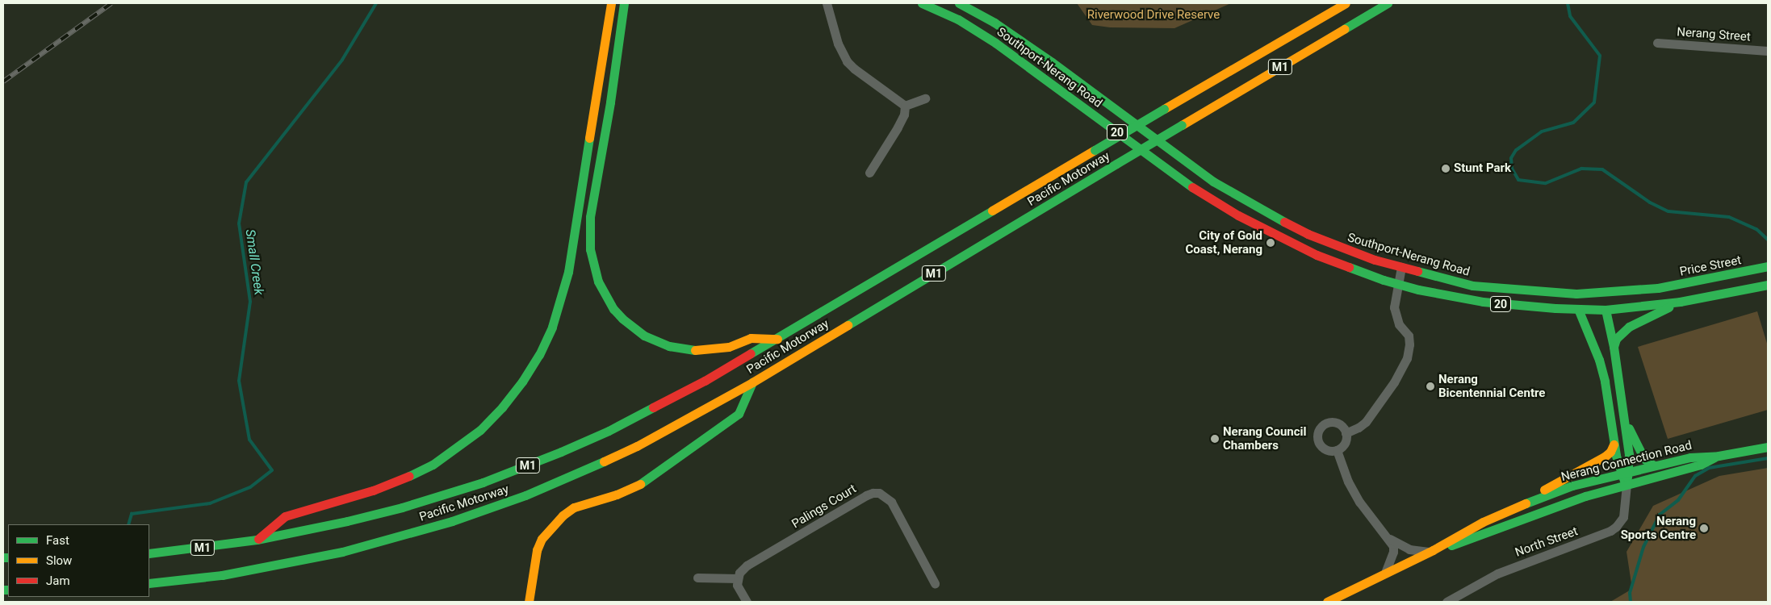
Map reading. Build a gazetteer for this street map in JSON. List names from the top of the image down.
{
  "streets": {
    "main road": [
      "M1",
      "Southport-Nerang Road",
      "20",
      "Pacific Motorway",
      "Price Street",
      "Nerang Connection Road"
    ],
    "street": ["Nerang Street", "Palings Court", "North Street"]
  },
  "crossings": [
    ["Southport-Nerang Road", "20"],
    ["Southport-Nerang Road", "Price Street"],
    ["Nerang Connection Road", "North Street"]
  ],
  "water": ["Small Creek"],
  "parks": ["Riverwood Drive Reserve"],
  "places": [
    "Stunt Park",
    "City of Gold Coast, Nerang",
    "Nerang Bicentennial Centre",
    "Nerang Council Chambers",
    "Nerang Sports Centre"
  ],
  "legend": ["Fast", "Slow", "Jam"]
}
